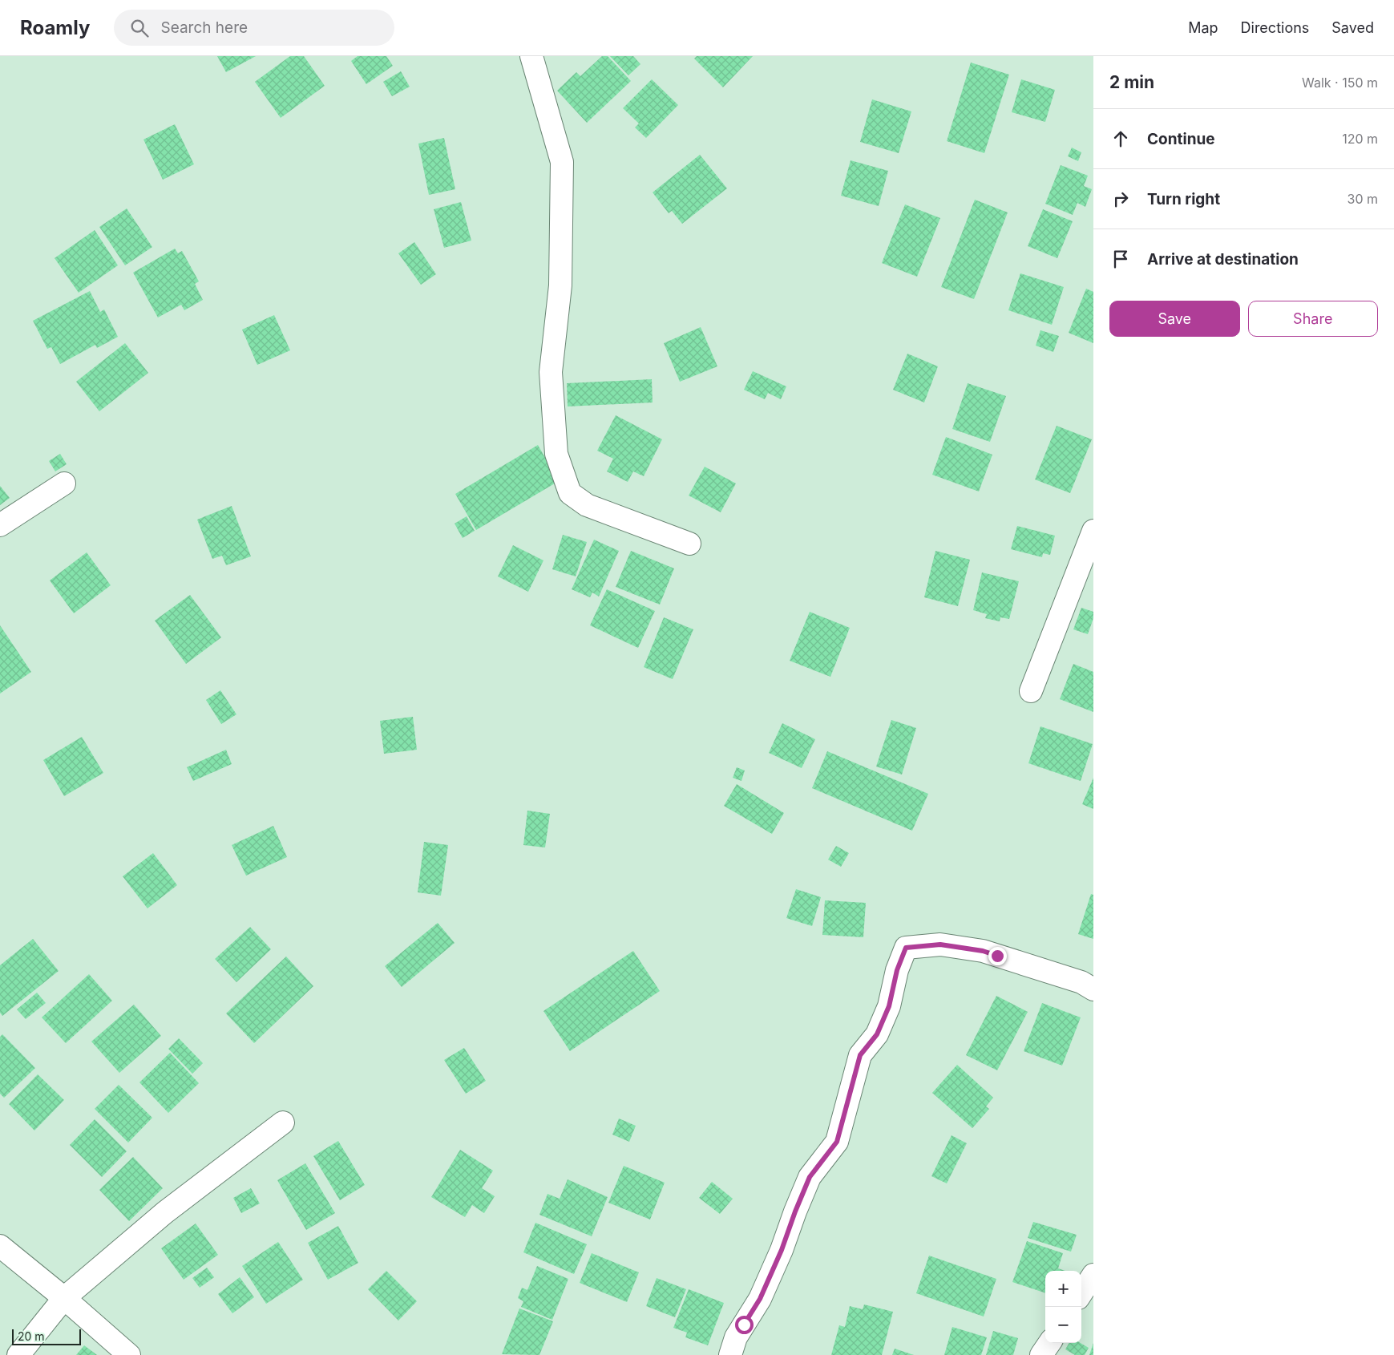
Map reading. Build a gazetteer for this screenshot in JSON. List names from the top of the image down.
{
  "scale_bar": "20 m",
  "page": {
    "header": "Roamly",
    "search": "Search here",
    "nav": ["Map", "Directions", "Saved"],
    "heading": ["2 min", "Walk · 150 m"],
    "list": [
      ["Continue", "120 m"],
      ["Turn right", "30 m"],
      "Arrive at destination"
    ],
    "buttons": ["Save", "Share"],
    "map_buttons": ["+", "−"],
    "scale": "20 m"
  }
}
